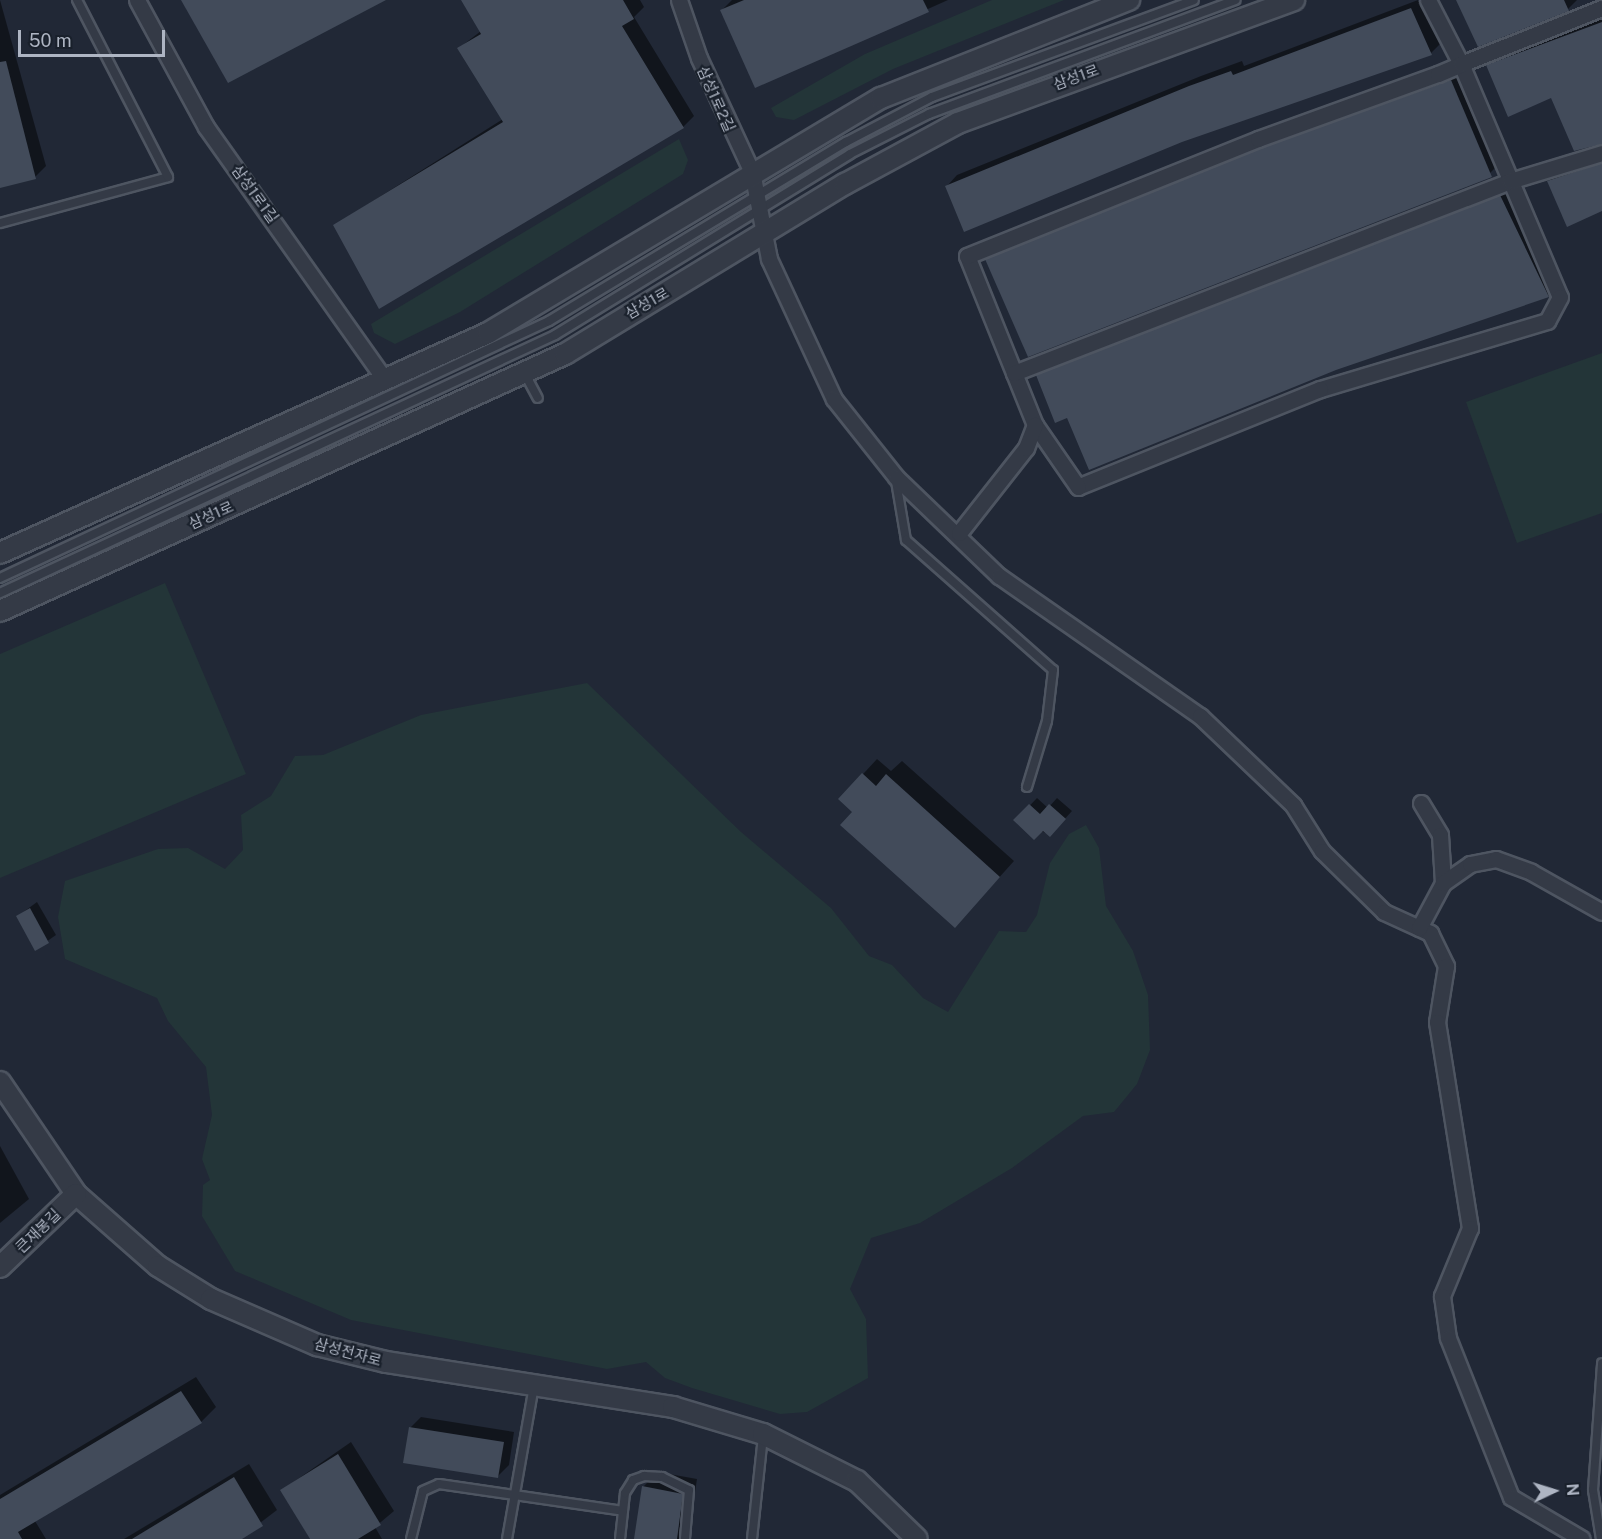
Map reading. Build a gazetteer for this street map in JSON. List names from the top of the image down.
{
  "streets": {
    "street": [
      "삼성1로",
      "삼성1로2길",
      "삼성1로1길",
      "큰재봉길",
      "삼성전자로"
    ]
  },
  "crossings": [
    ["삼성1로", "삼성1로2길"],
    ["큰재봉길", "삼성전자로"]
  ],
  "scale_bar": "50 m",
  "north": "right"
}
